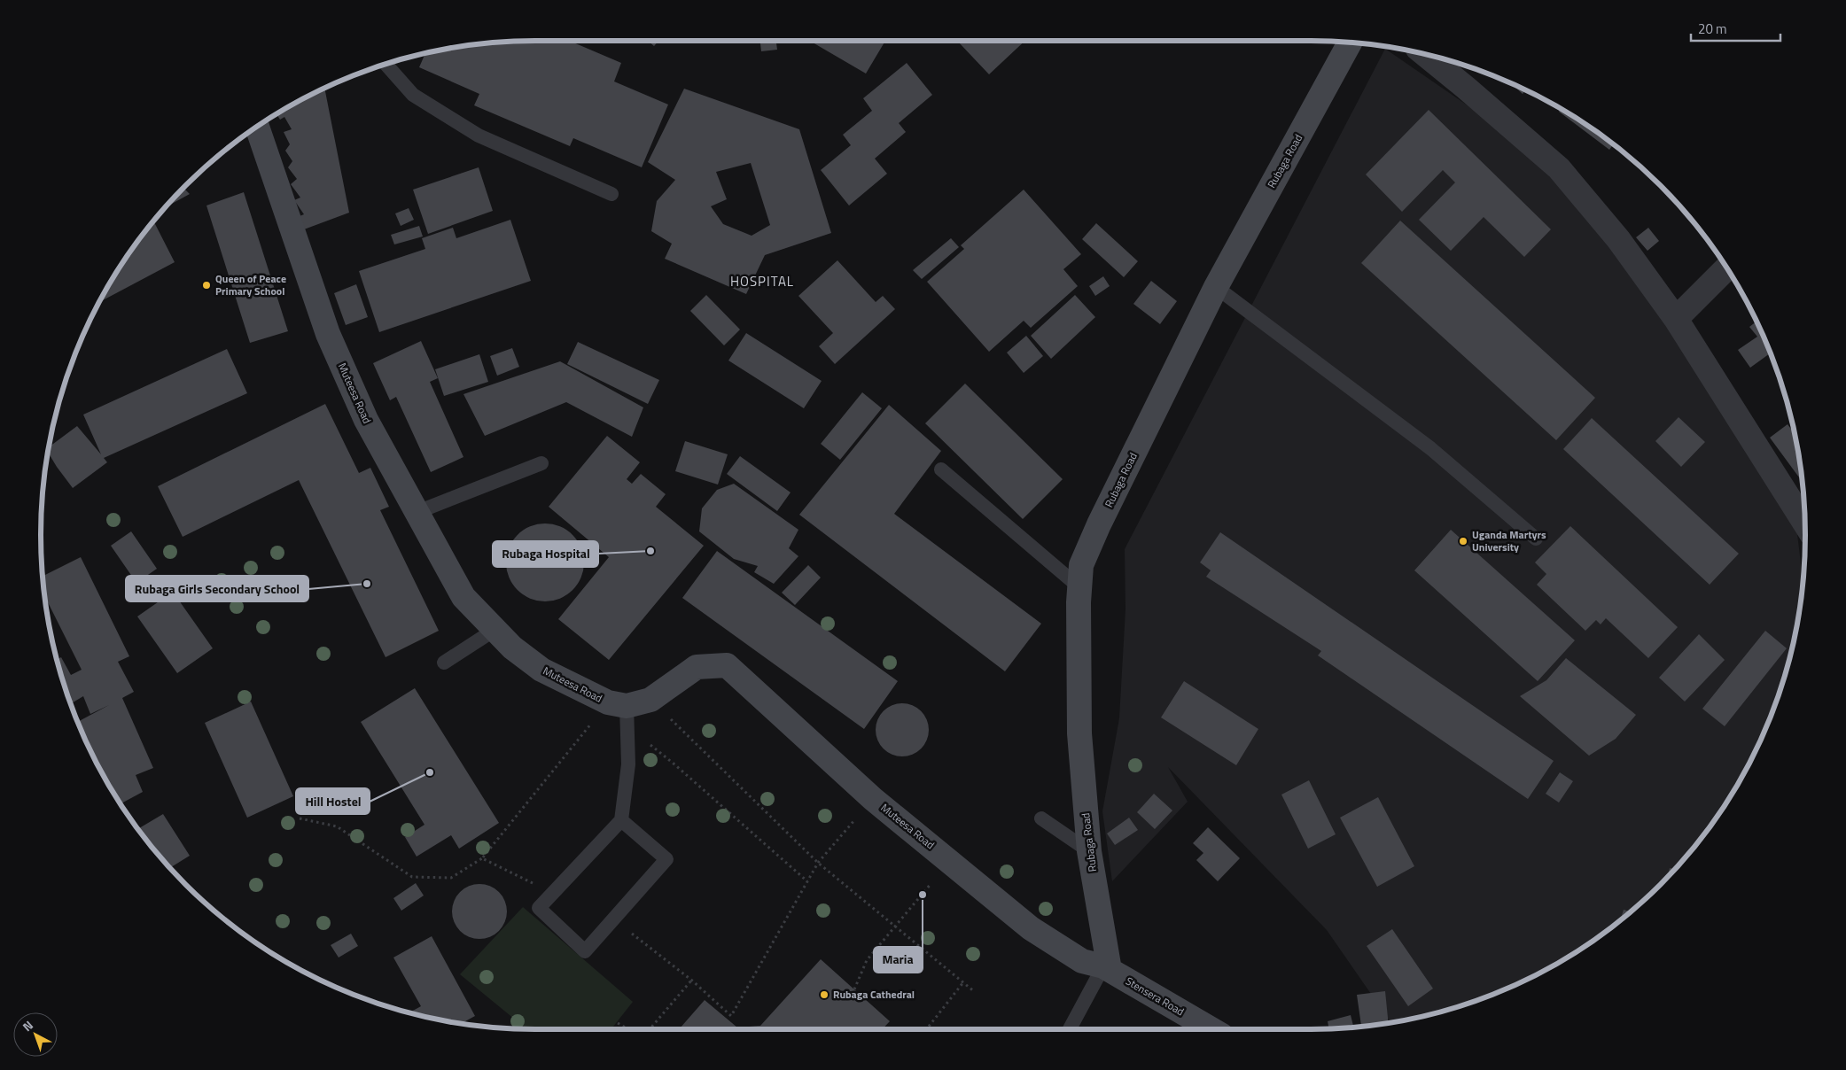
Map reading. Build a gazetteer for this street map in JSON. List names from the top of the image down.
{
  "streets": {
    "street": ["Rubaga Road", "Muteesa Road", "Stensera Road"]
  },
  "crossings": [
    ["Rubaga Road", "Muteesa Road"],
    ["Rubaga Road", "Stensera Road"],
    ["Muteesa Road", "Stensera Road"]
  ],
  "districts": ["HOSPITAL"],
  "places": [
    "Queen of Peace Primary School",
    "Uganda Martyrs University",
    "Rubaga Hospital",
    "Rubaga Girls Secondary School",
    "Hill Hostel",
    "Maria",
    "Rubaga Cathedral"
  ],
  "scale_bar": "20 m",
  "north": "top left"
}
